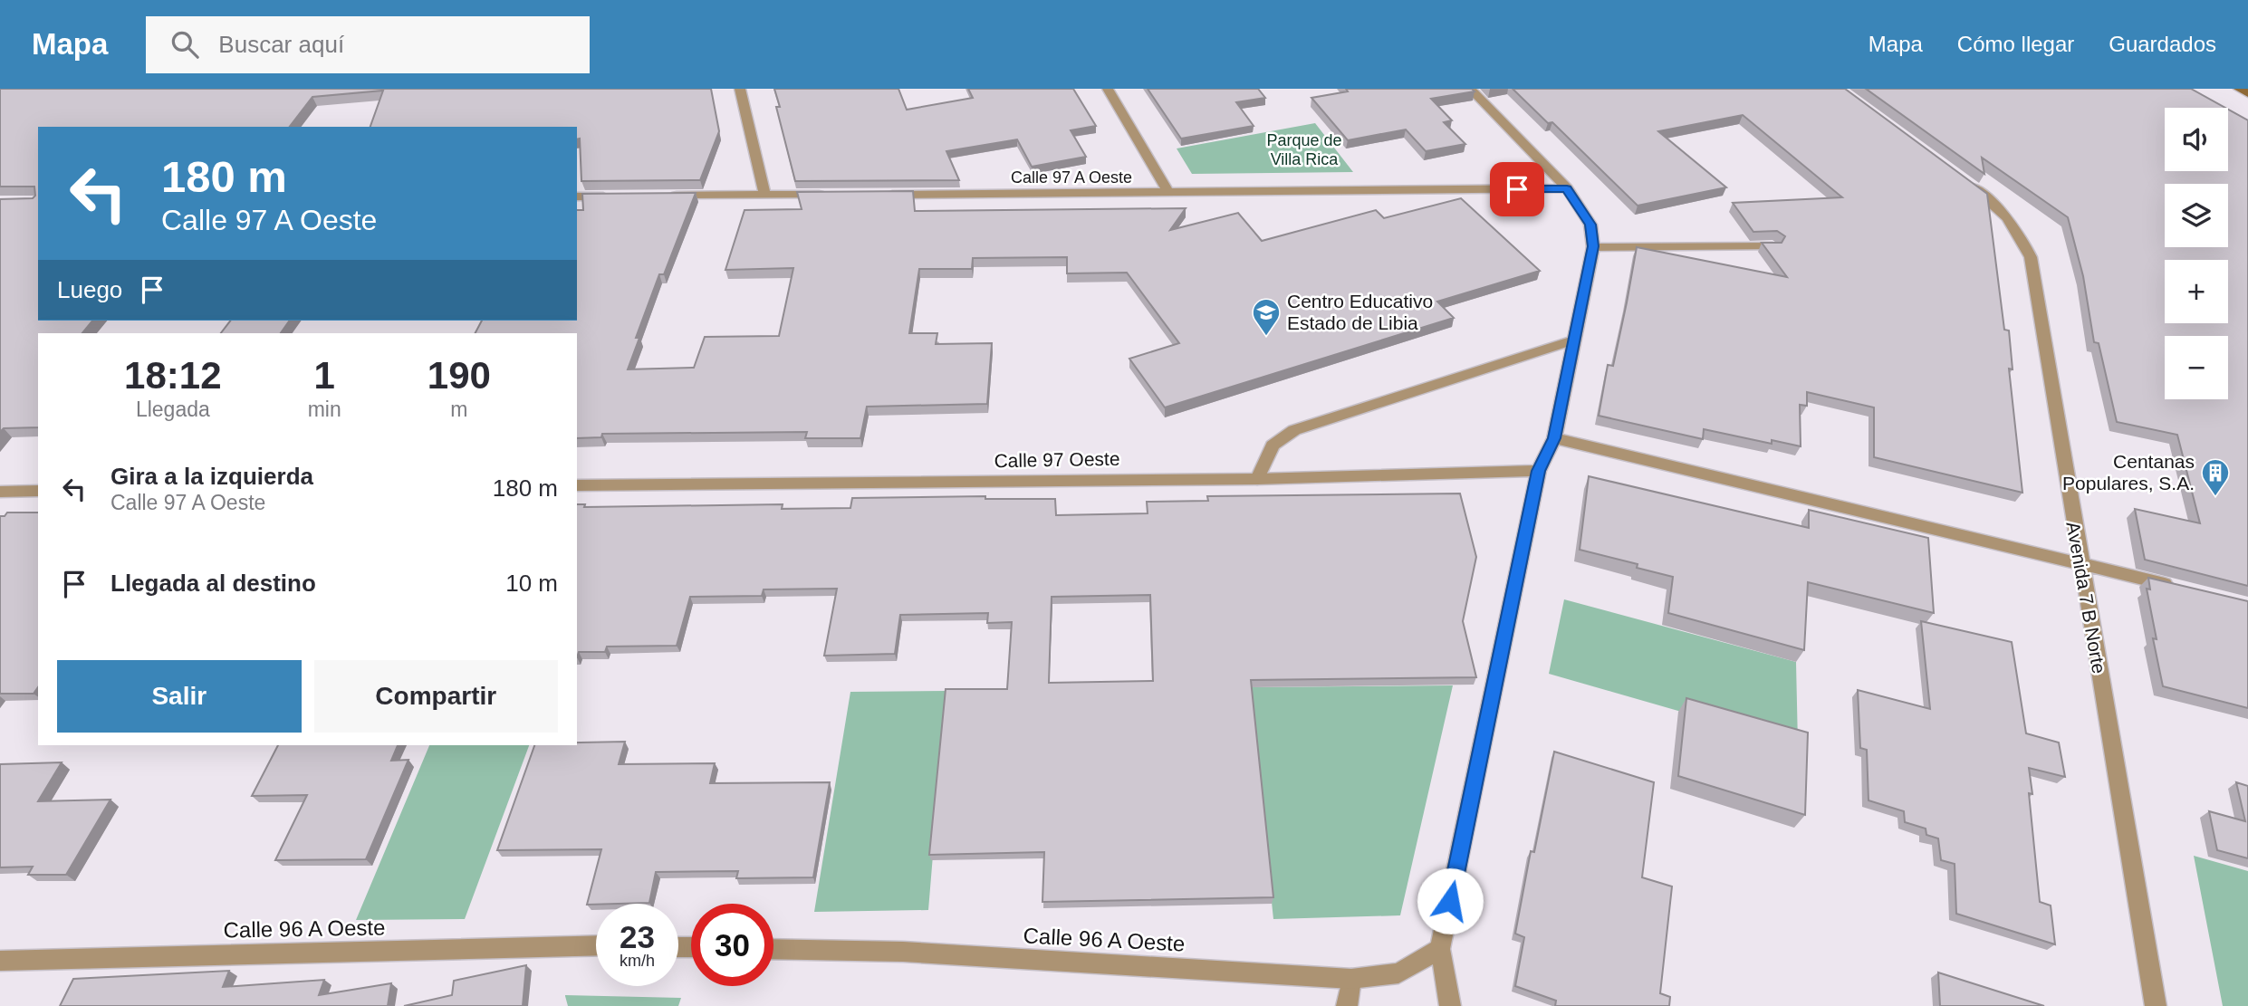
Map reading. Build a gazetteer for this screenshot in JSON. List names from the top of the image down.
{
  "streets": {
    "street": [
      "Calle 97 A Oeste",
      "Calle 97 Oeste",
      "Avenida 7 B Norte",
      "Calle 96 A Oeste"
    ]
  },
  "parks": ["Parque de Villa Rica"],
  "places": {
    "school or university": ["Centro Educativo Estado de Libia"],
    "building": ["Centanas Populares, S.A."]
  },
  "page": {
    "header": "Mapa",
    "search": "Buscar aquí",
    "nav": ["Mapa", "Cómo llegar", "Guardados"],
    "map_buttons": ["+", "−"],
    "turn": ["180 m", "Calle 97 A Oeste"],
    "then": "Luego",
    "eta": [
      "18:12",
      "Llegada",
      "1",
      "min",
      "190",
      "m"
    ],
    "list": [
      {
        "name": "Gira a la izquierda",
        "note": "Calle 97 A Oeste",
        "value": "180 m"
      },
      {
        "name": "Llegada al destino",
        "value": "10 m"
      }
    ],
    "buttons": ["Salir", "Compartir"],
    "speed": "23 km/h",
    "limit": "30"
  }
}
